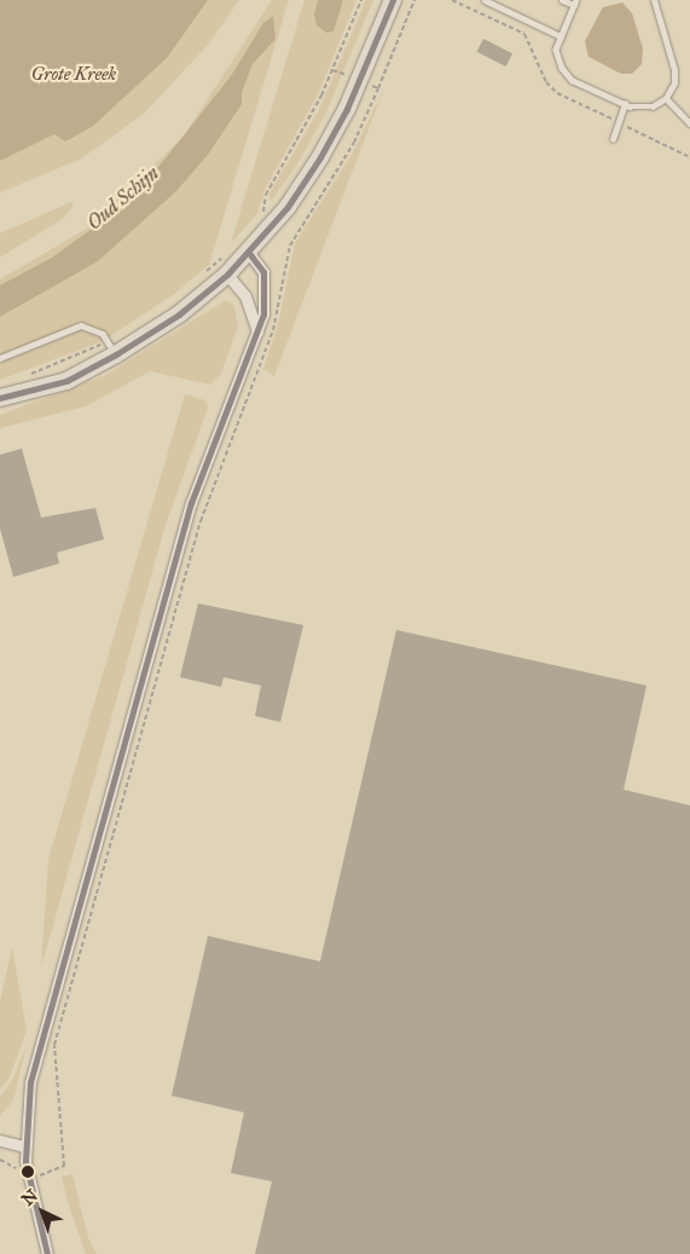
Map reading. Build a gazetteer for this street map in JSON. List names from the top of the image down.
{
  "water": ["Oud Schijn"],
  "parks": ["Grote Kreek"],
  "north": "top left"
}
